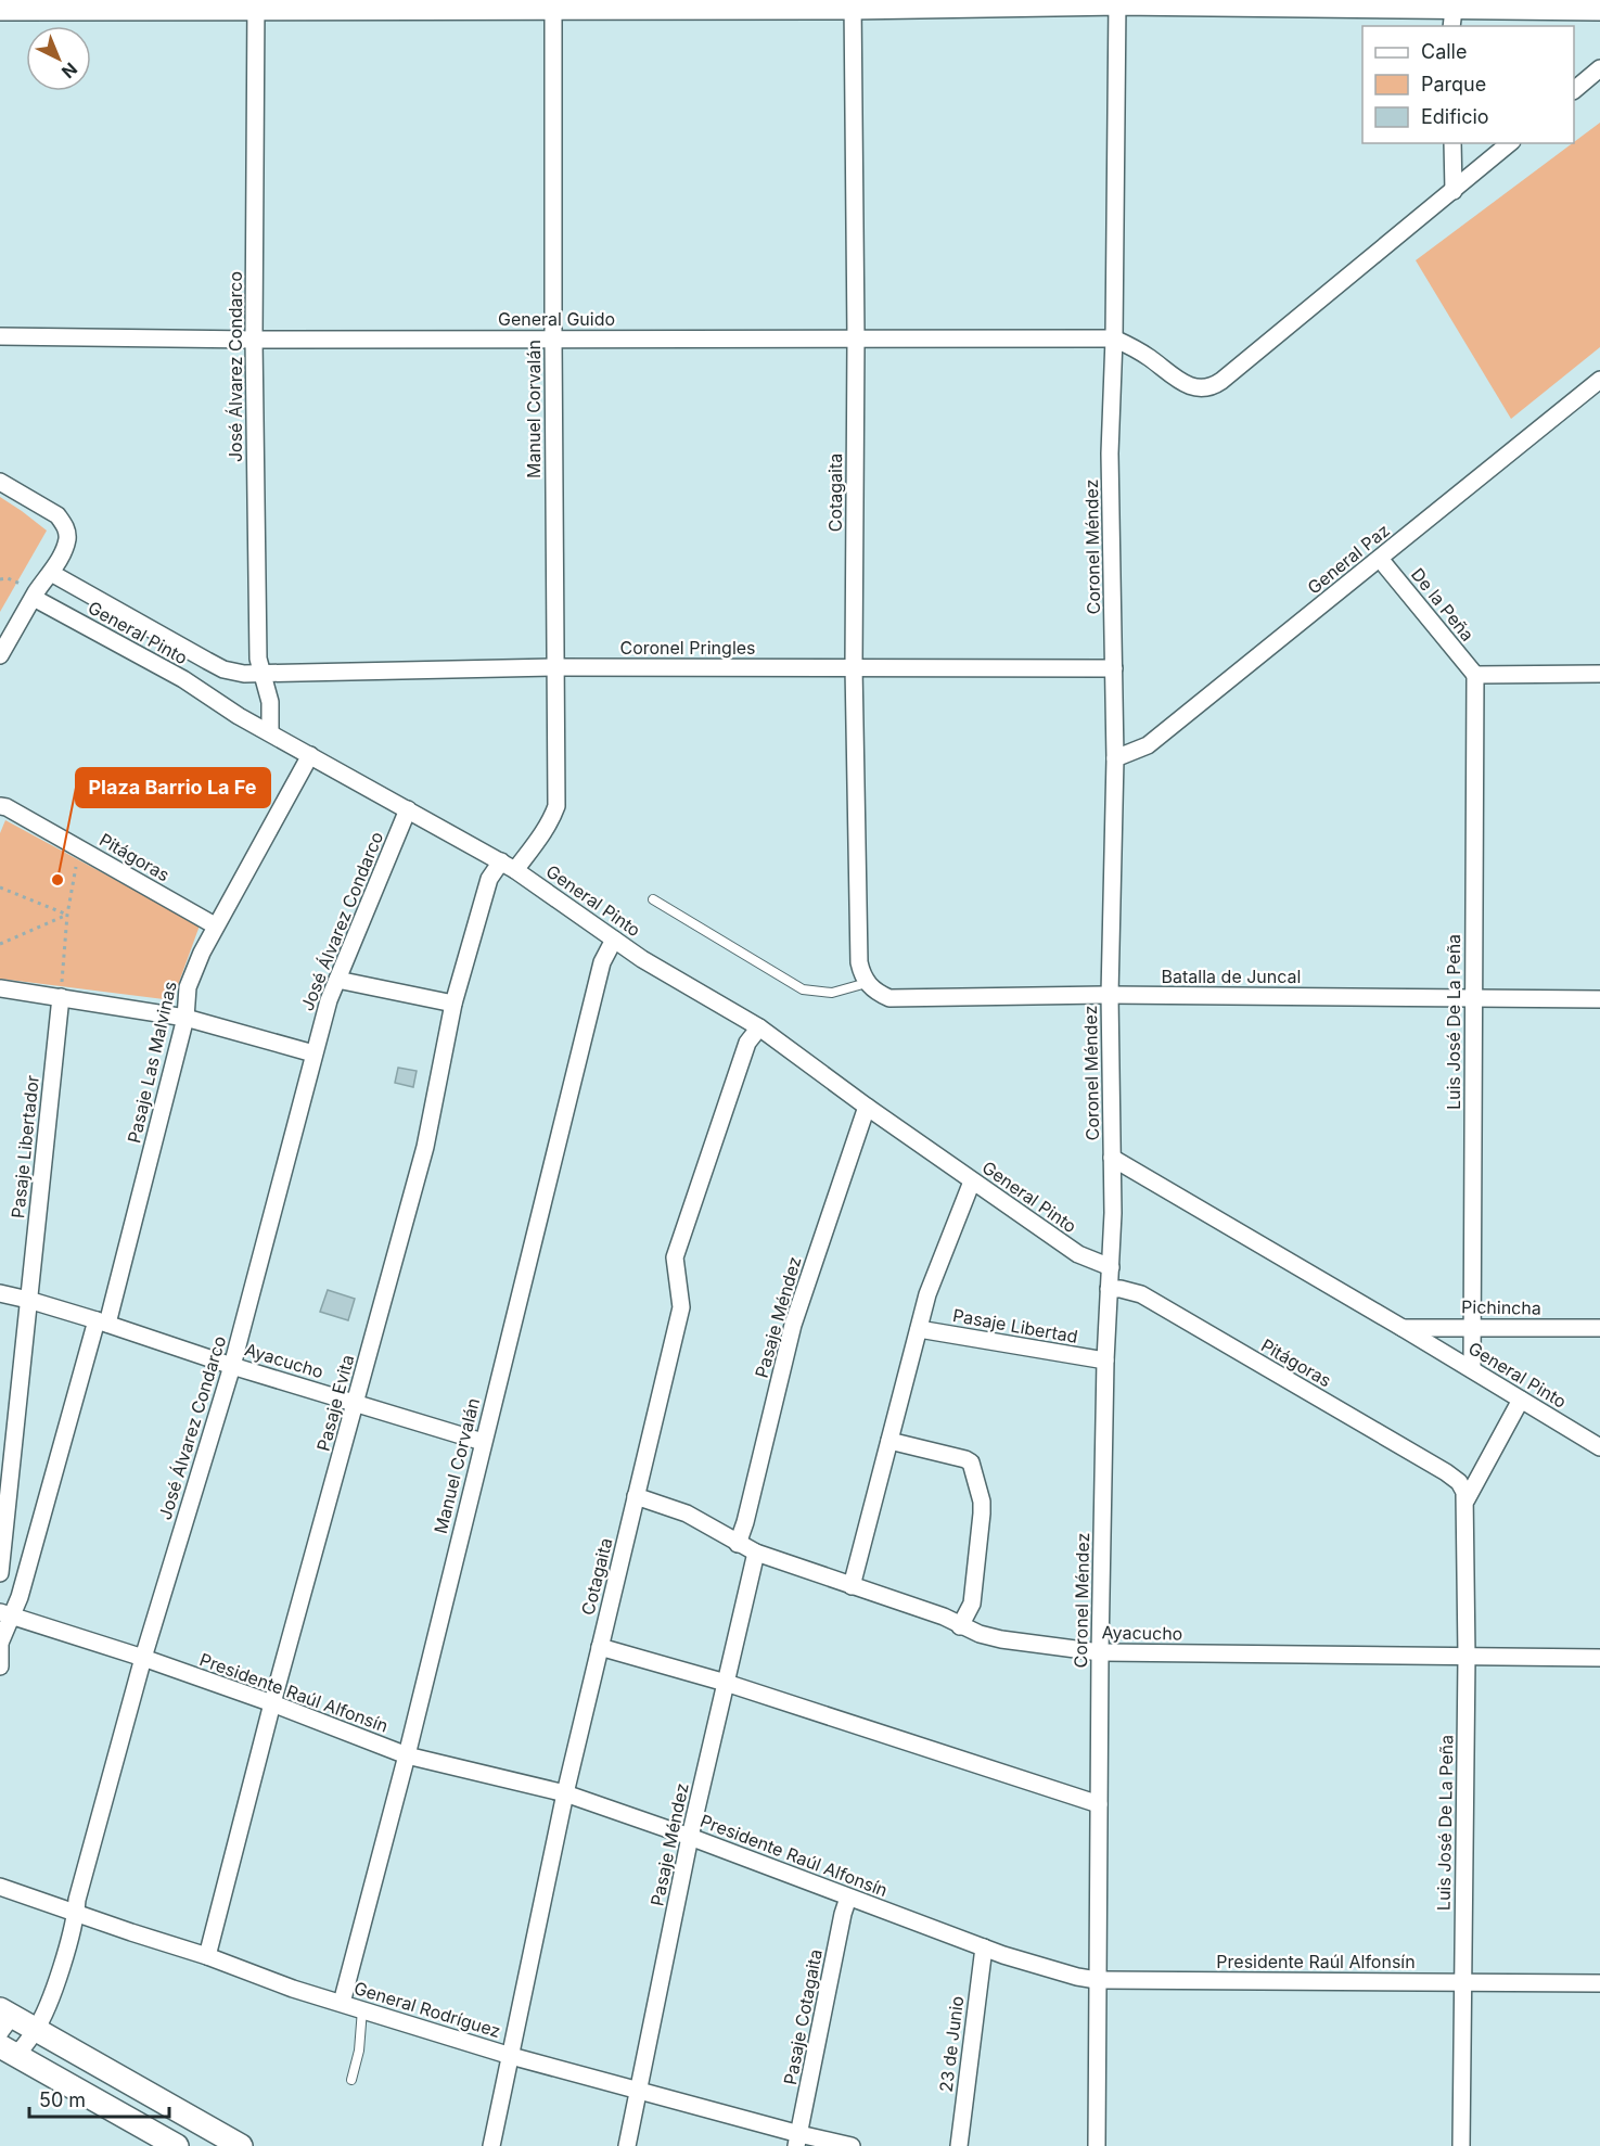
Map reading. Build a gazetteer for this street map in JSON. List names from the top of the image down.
{
  "streets": {
    "street": [
      "General Guido",
      "José Álvarez Condarco",
      "Manuel Corvalán",
      "Cotagaita",
      "Coronel Méndez",
      "General Paz",
      "De la Peña",
      "General Pinto",
      "Coronel Pringles",
      "Pitágoras",
      "Batalla de Juncal",
      "Luis José De La Peña",
      "Pasaje Las Malvinas",
      "Pasaje Libertador",
      "Pichincha",
      "Pasaje Méndez",
      "Pasaje Libertad",
      "Ayacucho",
      "Pasaje Evita",
      "Presidente Raúl Alfonsín",
      "General Rodríguez",
      "Pasaje Cotagaita",
      "23 de Junio"
    ]
  },
  "crossings": [
    ["General Guido", "José Álvarez Condarco"],
    ["General Guido", "Manuel Corvalán"],
    ["General Guido", "Cotagaita"],
    ["General Guido", "Coronel Méndez"],
    ["José Álvarez Condarco", "General Pinto"],
    ["José Álvarez Condarco", "Coronel Pringles"],
    ["José Álvarez Condarco", "Ayacucho"],
    ["José Álvarez Condarco", "Presidente Raúl Alfonsín"],
    ["José Álvarez Condarco", "General Rodríguez"],
    ["Manuel Corvalán", "General Pinto"],
    ["Manuel Corvalán", "Coronel Pringles"],
    ["Manuel Corvalán", "Ayacucho"],
    ["Manuel Corvalán", "Pasaje Evita"],
    ["Manuel Corvalán", "Presidente Raúl Alfonsín"],
    ["Manuel Corvalán", "General Rodríguez"],
    ["Cotagaita", "General Pinto"],
    ["Cotagaita", "Coronel Pringles"],
    ["Cotagaita", "Batalla de Juncal"],
    ["Cotagaita", "Ayacucho"],
    ["Cotagaita", "Presidente Raúl Alfonsín"],
    ["Cotagaita", "General Rodríguez"],
    ["Coronel Méndez", "General Paz"],
    ["Coronel Méndez", "General Pinto"],
    ["Coronel Méndez", "Coronel Pringles"],
    ["Coronel Méndez", "Pitágoras"],
    ["Coronel Méndez", "Batalla de Juncal"],
    ["Coronel Méndez", "Pasaje Libertad"],
    ["Coronel Méndez", "Ayacucho"],
    ["Coronel Méndez", "Presidente Raúl Alfonsín"],
    ["General Paz", "De la Peña"],
    ["De la Peña", "Luis José De La Peña"],
    ["General Pinto", "Coronel Pringles"],
    ["General Pinto", "Luis José De La Peña"],
    ["General Pinto", "Pasaje Las Malvinas"],
    ["General Pinto", "Pichincha"],
    ["General Pinto", "Pasaje Méndez"],
    ["General Pinto", "Pasaje Evita"],
    ["Pitágoras", "Luis José De La Peña"],
    ["Pitágoras", "Pasaje Las Malvinas"],
    ["Batalla de Juncal", "Luis José De La Peña"],
    ["Luis José De La Peña", "Pichincha"],
    ["Luis José De La Peña", "Ayacucho"],
    ["Luis José De La Peña", "Presidente Raúl Alfonsín"],
    ["Pasaje Las Malvinas", "Ayacucho"],
    ["Pasaje Las Malvinas", "Presidente Raúl Alfonsín"],
    ["Pasaje Libertador", "Ayacucho"],
    ["Pasaje Méndez", "Ayacucho"],
    ["Pasaje Méndez", "Presidente Raúl Alfonsín"],
    ["Pasaje Méndez", "General Rodríguez"],
    ["Ayacucho", "Pasaje Evita"],
    ["Pasaje Evita", "Presidente Raúl Alfonsín"],
    ["Pasaje Evita", "General Rodríguez"],
    ["Presidente Raúl Alfonsín", "Pasaje Cotagaita"],
    ["Presidente Raúl Alfonsín", "23 de Junio"],
    ["General Rodríguez", "Pasaje Cotagaita"]
  ],
  "places": ["Plaza Barrio La Fe"],
  "legend": ["Calle", "Parque", "Edificio"],
  "scale_bar": "50 m",
  "north": "bottom right"
}
